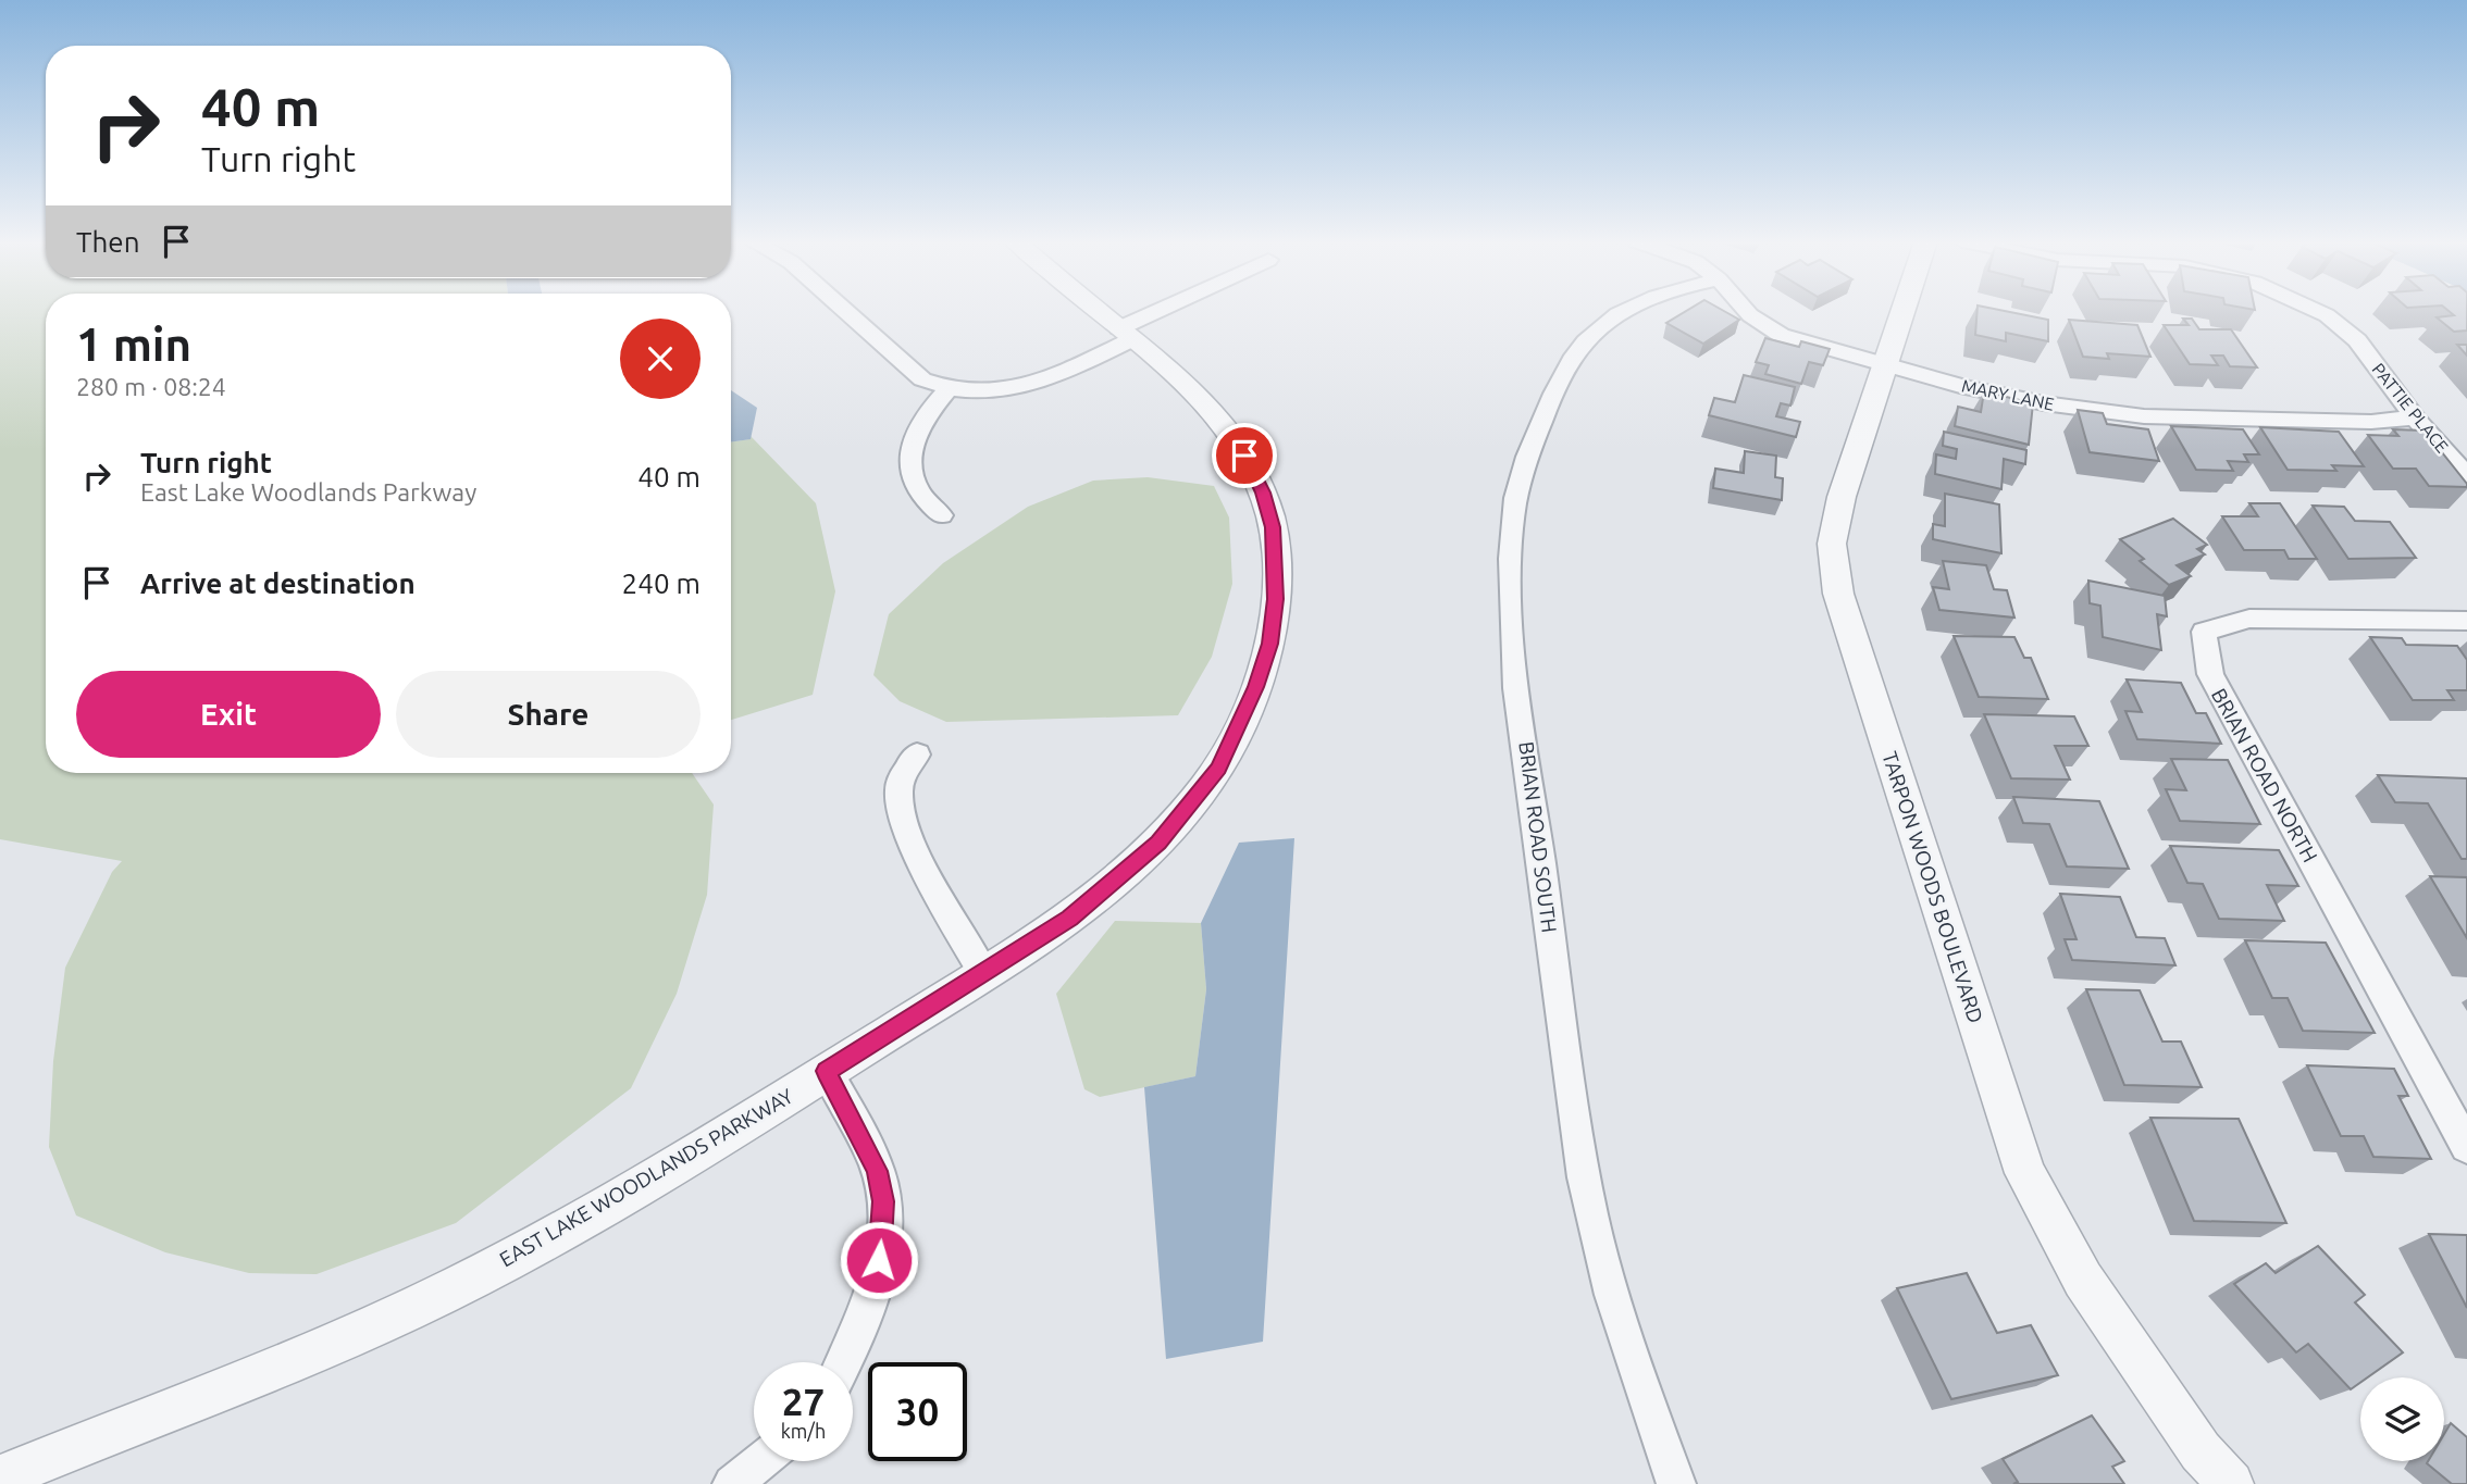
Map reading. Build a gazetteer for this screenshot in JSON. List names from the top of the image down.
{
  "streets": {
    "street": [
      "MARY LANE",
      "PATTIE PLACE",
      "BRIAN ROAD NORTH",
      "BRIAN ROAD SOUTH",
      "TARPON WOODS BOULEVARD",
      "EAST LAKE WOODLANDS PARKWAY"
    ]
  },
  "crossings": [
    ["MARY LANE", "PATTIE PLACE"],
    ["MARY LANE", "TARPON WOODS BOULEVARD"]
  ],
  "page": {
    "turn": ["40 m", "Turn right"],
    "then": "Then",
    "heading": ["1 min", "280 m · 08:24"],
    "list": [
      {
        "name": "Turn right",
        "note": "East Lake Woodlands Parkway",
        "value": "40 m"
      },
      {
        "name": "Arrive at destination",
        "value": "240 m"
      }
    ],
    "buttons": ["Exit", "Share"],
    "speed": "27 km/h",
    "limit": "30"
  }
}
